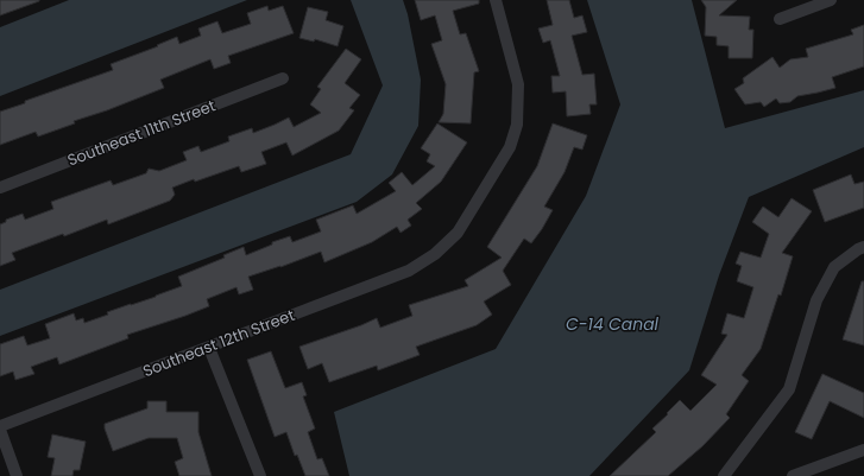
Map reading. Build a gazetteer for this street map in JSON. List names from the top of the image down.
{
  "streets": {
    "street": ["Southeast 11th Street", "Southeast 12th Street"]
  },
  "water": ["C-14 Canal"]
}
